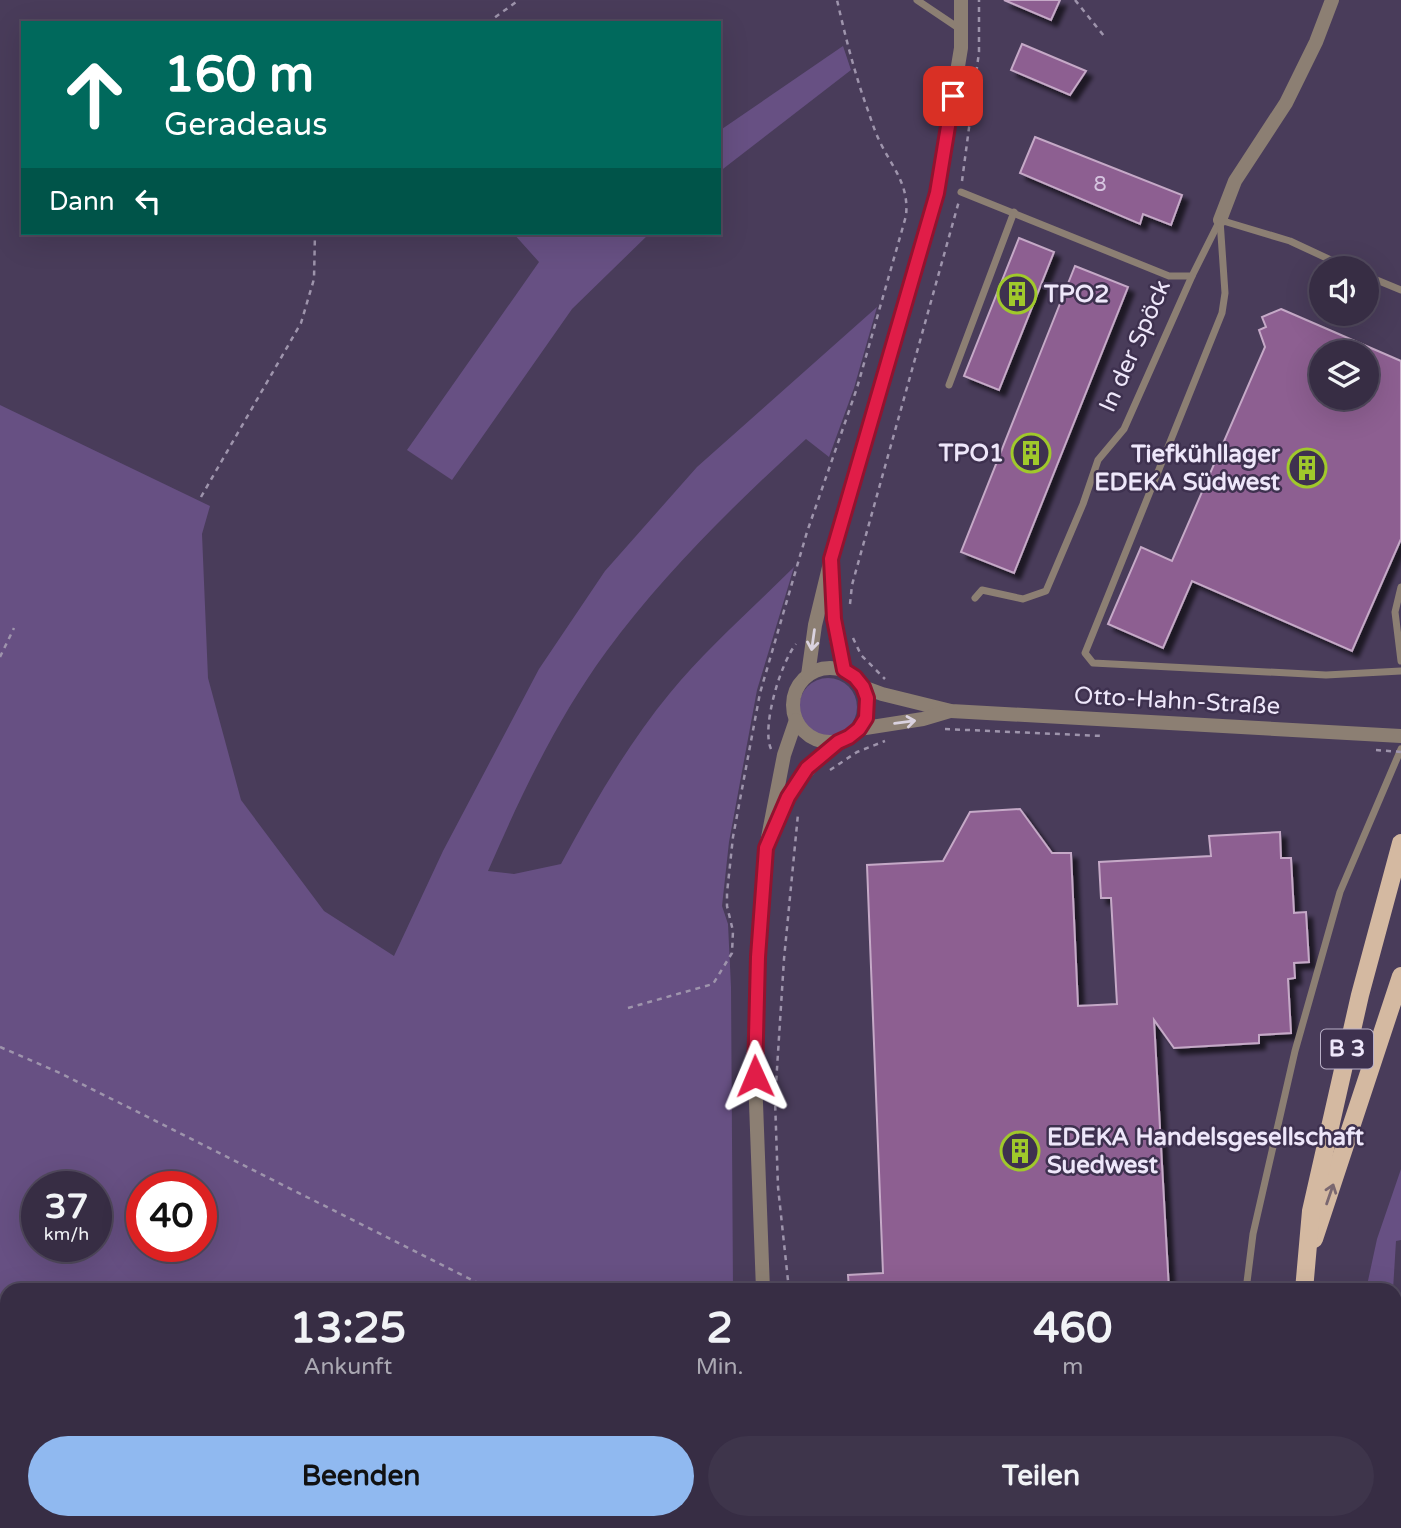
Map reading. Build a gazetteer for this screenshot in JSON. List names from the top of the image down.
{
  "streets": {
    "main road": ["B 3"],
    "street": ["In der Spöck", "Otto-Hahn-Straße"]
  },
  "places": {
    "building": [
      "TPO2",
      "TPO1",
      "Tiefkühllager EDEKA Südwest",
      "EDEKA Handelsgesellschaft Suedwest"
    ]
  },
  "house_numbers": ["8"],
  "page": {
    "turn": ["160 m", "Geradeaus"],
    "then": "Dann",
    "speed": "37 km/h",
    "limit": "40",
    "eta": [
      "13:25",
      "Ankunft",
      "2",
      "Min.",
      "460",
      "m"
    ],
    "buttons": ["Beenden", "Teilen"]
  }
}
